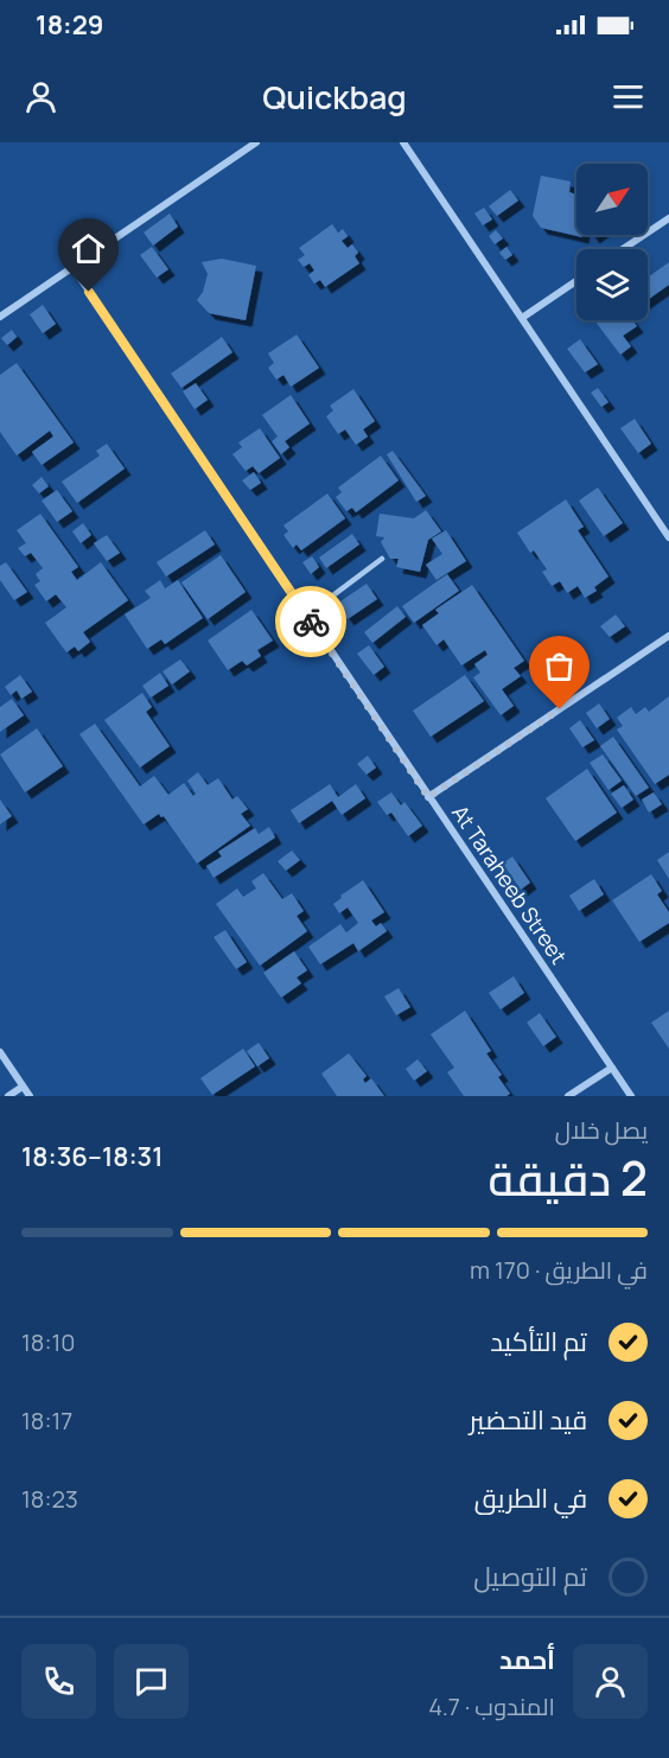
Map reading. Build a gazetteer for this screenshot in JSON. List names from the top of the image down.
{
  "streets": {
    "street": ["At Taraheeb Street"]
  },
  "north": "top right",
  "page": {
    "status": "18:29",
    "header": "Quickbag",
    "heading": ["2 دقيقة", "يصل خلال", "18:31–18:36"],
    "panel": ["أحمد", "المندوب · 4.7"],
    "bar": "في الطريق · 170 m",
    "list": [
      ["تم التأكيد", "18:10"],
      ["قيد التحضير", "18:17"],
      ["في الطريق", "18:23"],
      "تم التوصيل"
    ]
  }
}
